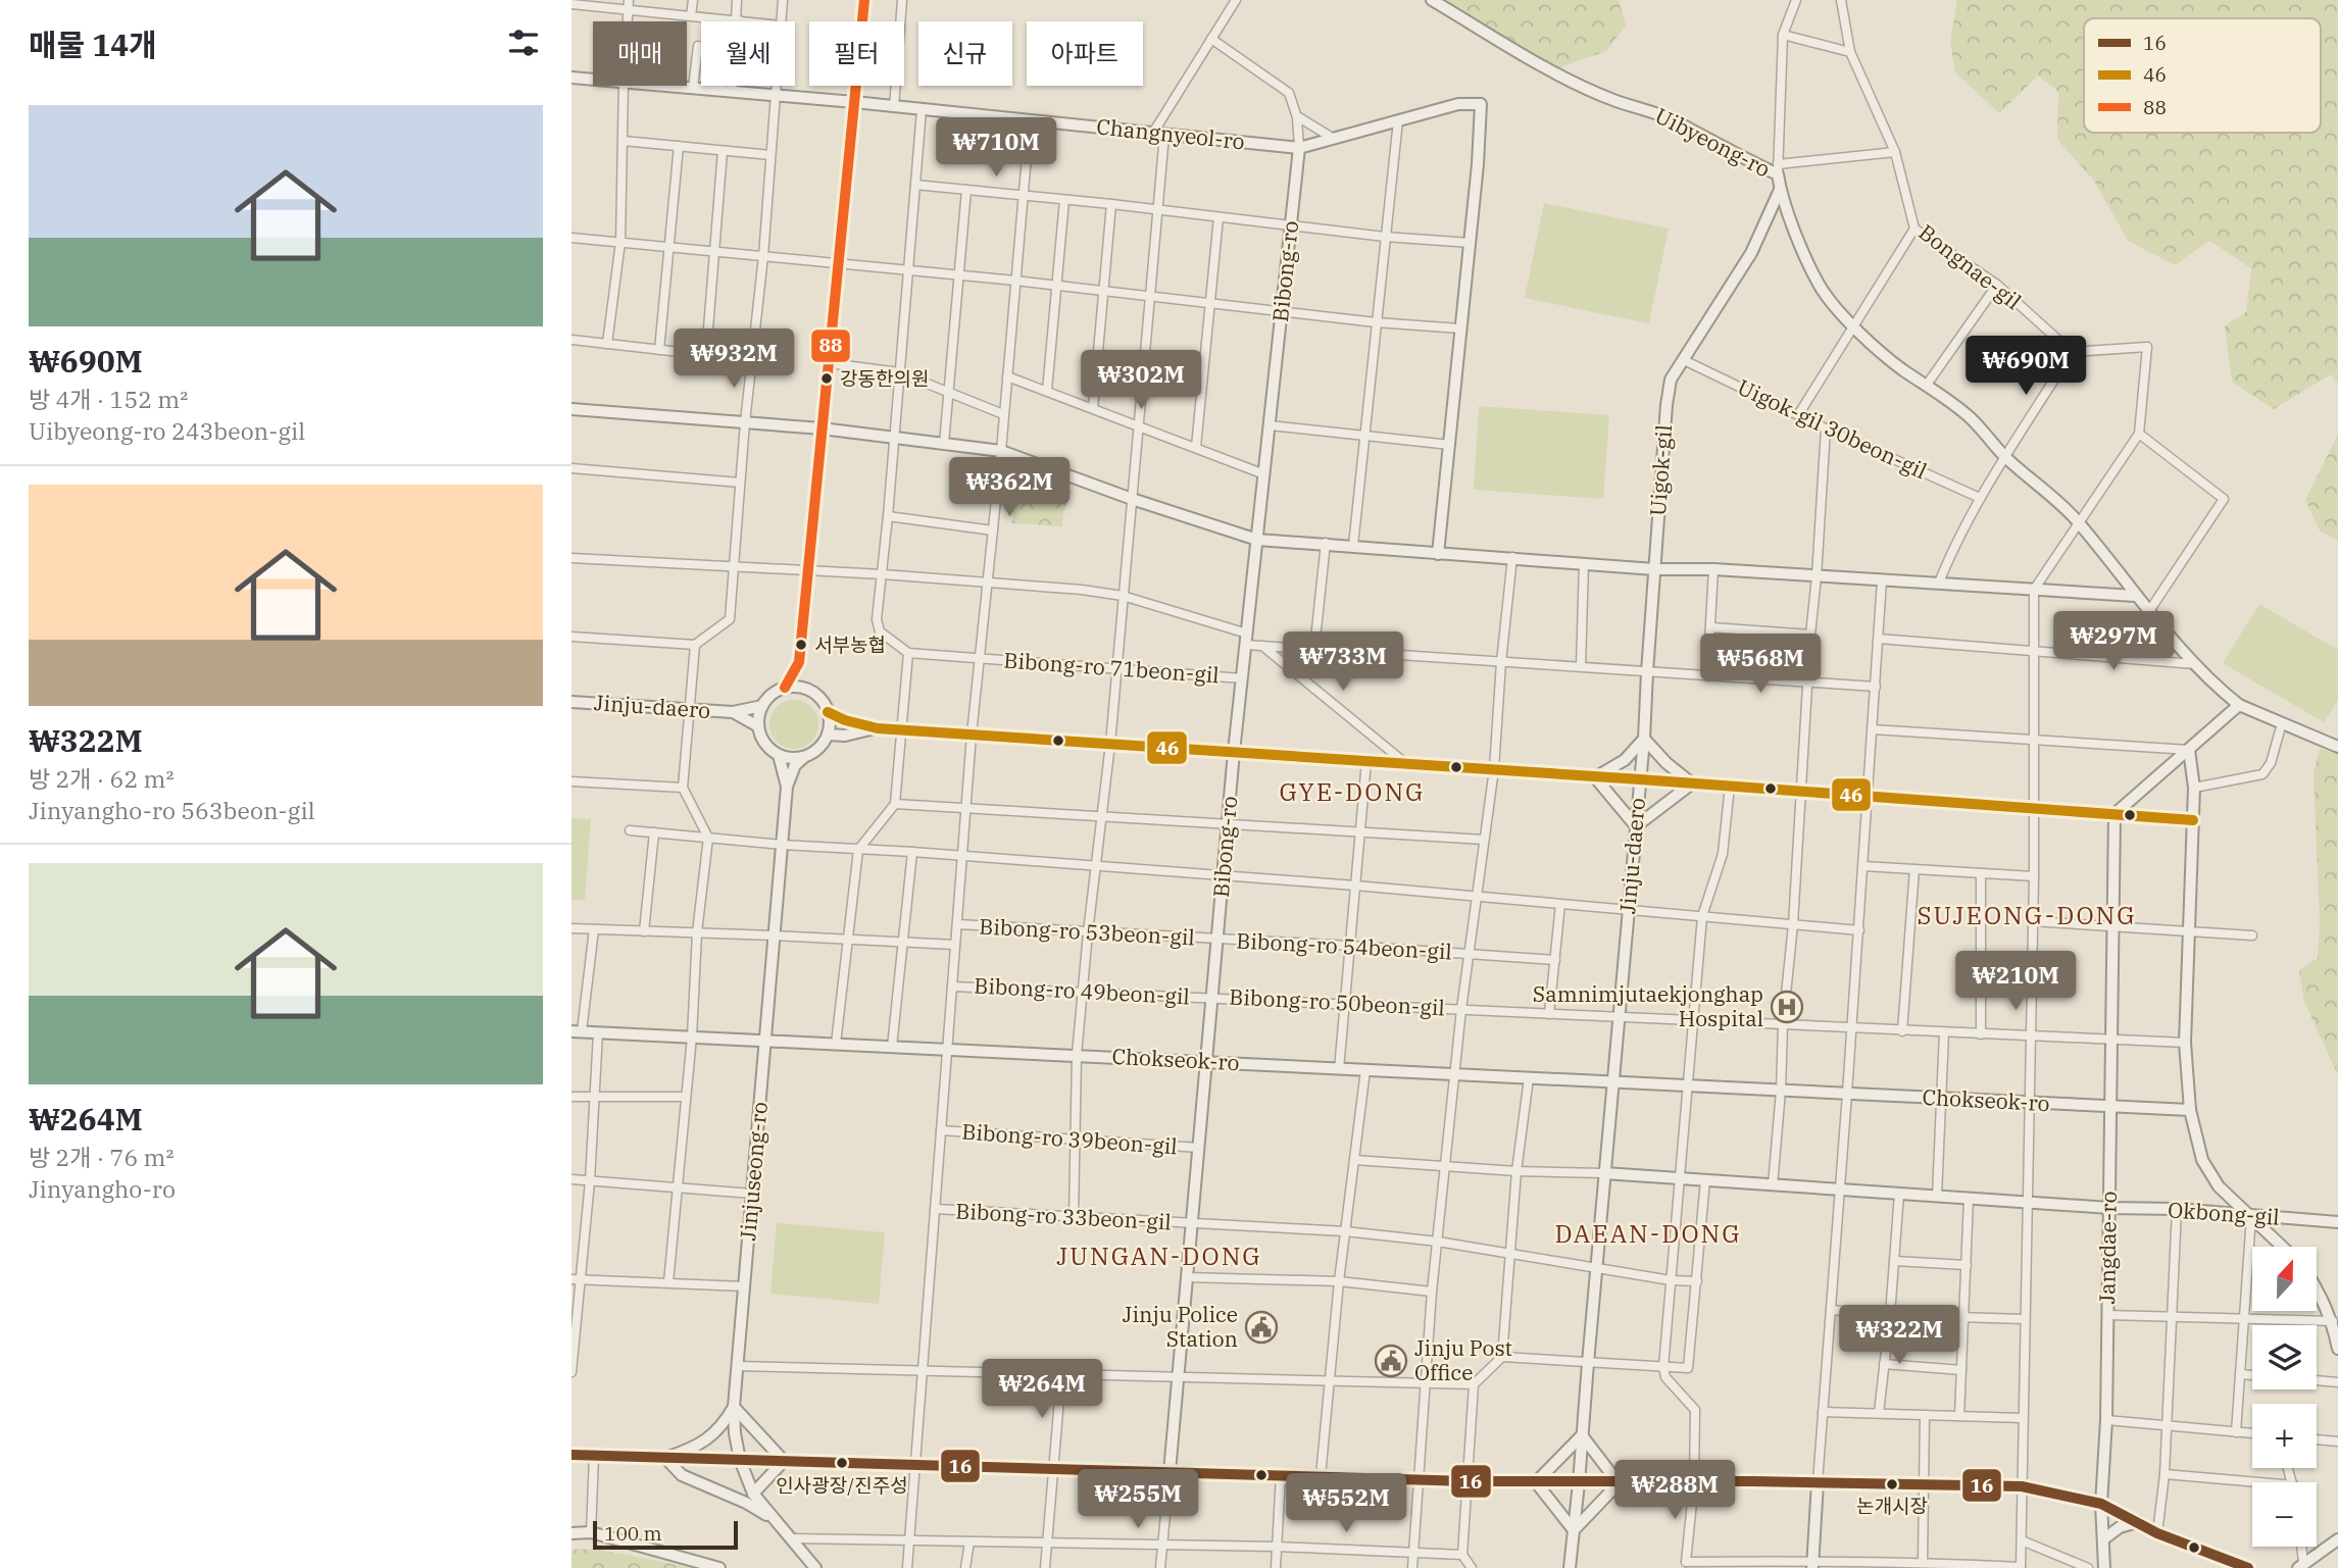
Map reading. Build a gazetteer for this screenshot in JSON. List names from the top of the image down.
{
  "streets": {
    "street": [
      "Changnyeol-ro",
      "Uibyeong-ro",
      "Bongnae-gil",
      "Bibong-ro",
      "Uigok-gil 30beon-gil",
      "Uigok-gil",
      "Bibong-ro 71beon-gil",
      "Jinju-daero",
      "Bibong-ro 53beon-gil",
      "Bibong-ro 54beon-gil",
      "Bibong-ro 49beon-gil",
      "Bibong-ro 50beon-gil",
      "Chokseok-ro",
      "Bibong-ro 39beon-gil",
      "Jinjuseong-ro",
      "Okbong-gil",
      "Bibong-ro 33beon-gil",
      "Jangdae-ro"
    ]
  },
  "crossings": [
    ["Changnyeol-ro", "Bibong-ro"],
    ["Uibyeong-ro", "Uigok-gil"],
    ["Bibong-ro", "Bibong-ro 71beon-gil"],
    ["Bibong-ro", "Jinju-daero"],
    ["Bibong-ro", "Bibong-ro 53beon-gil"],
    ["Bibong-ro", "Bibong-ro 54beon-gil"],
    ["Bibong-ro", "Bibong-ro 49beon-gil"],
    ["Bibong-ro", "Bibong-ro 50beon-gil"],
    ["Bibong-ro", "Chokseok-ro"],
    ["Bibong-ro", "Bibong-ro 39beon-gil"],
    ["Bibong-ro", "Bibong-ro 33beon-gil"],
    ["Uigok-gil 30beon-gil", "Uigok-gil"],
    ["Uigok-gil", "Jinju-daero"],
    ["Jinju-daero", "Bibong-ro 50beon-gil"],
    ["Jinju-daero", "Chokseok-ro"],
    ["Jinju-daero", "Okbong-gil"],
    ["Jinju-daero", "Bibong-ro 33beon-gil"],
    ["Bibong-ro 53beon-gil", "Bibong-ro 54beon-gil"],
    ["Bibong-ro 49beon-gil", "Bibong-ro 50beon-gil"],
    ["Bibong-ro 50beon-gil", "Jangdae-ro"],
    ["Chokseok-ro", "Jinjuseong-ro"],
    ["Chokseok-ro", "Jangdae-ro"],
    ["Okbong-gil", "Jangdae-ro"]
  ],
  "districts": [
    "GYE-DONG",
    "SUJEONG-DONG",
    "DAEAN-DONG",
    "JUNGAN-DONG"
  ],
  "places": {
    "other": [
      "강동한의원",
      "서부농협",
      "인사광장/진주성",
      "논개시장"
    ],
    "hospital": ["Samnimjutaekjonghap Hospital"],
    "public building": ["Jinju Police Station", "Jinju Post Office"]
  },
  "lines": ["transit line 88", "transit line 46", "transit line 16"],
  "legend": ["16", "46", "88"],
  "scale_bar": "100 m",
  "north": "top",
  "page": {
    "heading": "매물 14개",
    "chip": [
      "매매",
      "월세",
      "필터",
      "신규",
      "아파트"
    ],
    "list": [
      {
        "name": "₩690M",
        "note": "방 4개 · 152 m² · Uibyeong-ro 243beon-gil"
      },
      {
        "name": "₩322M",
        "note": "방 2개 · 62 m² · Jinyangho-ro 563beon-gil"
      },
      {
        "name": "₩264M",
        "note": "방 2개 · 76 m² · Jinyangho-ro"
      }
    ],
    "price": [
      "₩710M",
      "₩932M",
      "₩690M",
      "₩302M",
      "₩362M",
      "₩297M",
      "₩733M",
      "₩568M",
      "₩210M",
      "₩322M",
      "₩264M",
      "₩288M",
      "₩255M",
      "₩552M"
    ],
    "map_buttons": ["+", "−"],
    "scale": "100 m"
  }
}
